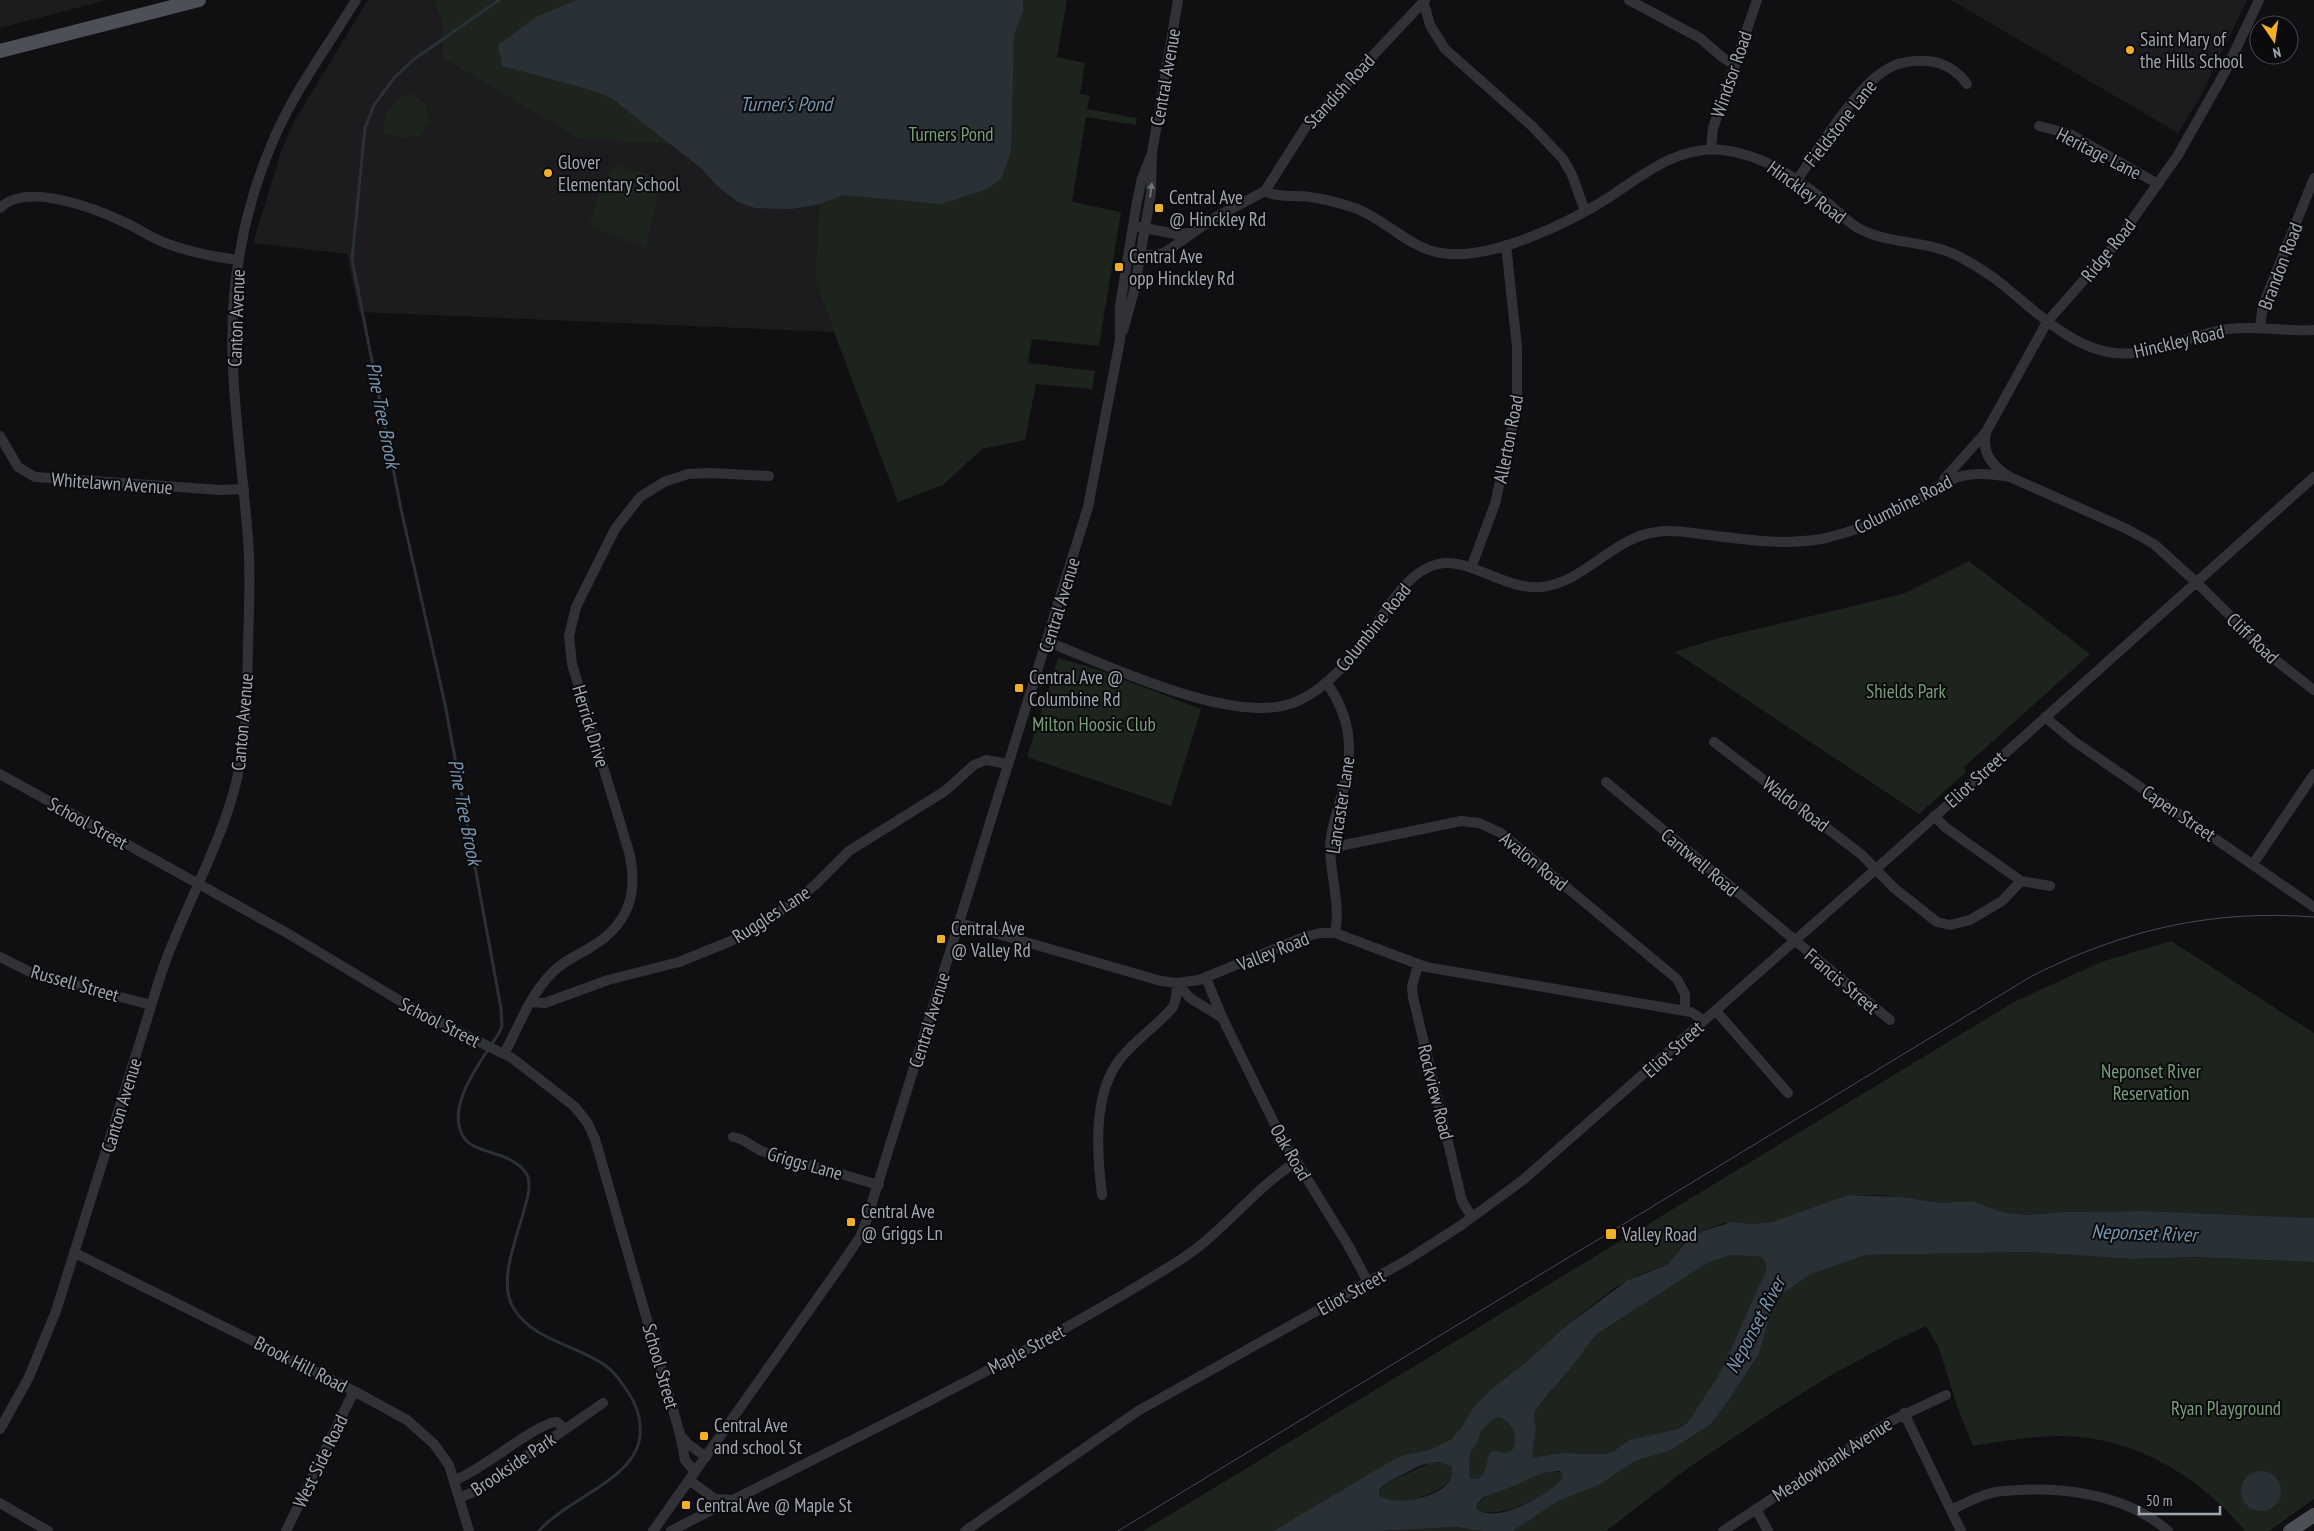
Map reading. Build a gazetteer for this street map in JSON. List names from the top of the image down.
{
  "streets": {
    "street": [
      "Windsor Road",
      "Central Avenue",
      "Standish Road",
      "Fieldstone Lane",
      "Heritage Lane",
      "Hinckley Road",
      "Ridge Road",
      "Brandon Road",
      "Canton Avenue",
      "Allerton Road",
      "Whitelawn Avenue",
      "Columbine Road",
      "Cliff Road",
      "Herrick Drive",
      "Eliot Street",
      "Waldo Road",
      "Lancaster Lane",
      "Capen Street",
      "School Street",
      "Avalon Road",
      "Cantwell Road",
      "Ruggles Lane",
      "Valley Road",
      "Francis Street",
      "Russell Street",
      "Rockview Road",
      "Oak Road",
      "Griggs Lane",
      "Maple Street",
      "Brook Hill Road",
      "Meadowbank Avenue",
      "West Side Road",
      "Brookside Park"
    ]
  },
  "crossings": [
    ["Windsor Road", "Hinckley Road"],
    ["Central Avenue", "Columbine Road"],
    ["Central Avenue", "School Street"],
    ["Central Avenue", "Ruggles Lane"],
    ["Central Avenue", "Valley Road"],
    ["Central Avenue", "Griggs Lane"],
    ["Standish Road", "Hinckley Road"],
    ["Fieldstone Lane", "Hinckley Road"],
    ["Heritage Lane", "Ridge Road"],
    ["Hinckley Road", "Ridge Road"],
    ["Hinckley Road", "Brandon Road"],
    ["Hinckley Road", "Allerton Road"],
    ["Ridge Road", "Columbine Road"],
    ["Canton Avenue", "Whitelawn Avenue"],
    ["Canton Avenue", "School Street"],
    ["Canton Avenue", "Russell Street"],
    ["Canton Avenue", "Brook Hill Road"],
    ["Allerton Road", "Columbine Road"],
    ["Columbine Road", "Cliff Road"],
    ["Columbine Road", "Eliot Street"],
    ["Columbine Road", "Lancaster Lane"],
    ["Cliff Road", "Eliot Street"],
    ["Herrick Drive", "School Street"],
    ["Herrick Drive", "Ruggles Lane"],
    ["Eliot Street", "Waldo Road"],
    ["Eliot Street", "Capen Street"],
    ["Eliot Street", "Cantwell Road"],
    ["Eliot Street", "Valley Road"],
    ["Eliot Street", "Francis Street"],
    ["Eliot Street", "Rockview Road"],
    ["Eliot Street", "Oak Road"],
    ["Lancaster Lane", "Avalon Road"],
    ["Lancaster Lane", "Valley Road"],
    ["Avalon Road", "Valley Road"],
    ["Cantwell Road", "Francis Street"],
    ["Valley Road", "Rockview Road"],
    ["Valley Road", "Oak Road"],
    ["Oak Road", "Maple Street"],
    ["Brook Hill Road", "West Side Road"],
    ["Brook Hill Road", "Brookside Park"]
  ],
  "water": ["Turner's Pond", "Pine Tree Brook", "Neponset River"],
  "parks": [
    "Turners Pond",
    "Shields Park",
    "Milton Hoosic Club",
    "Neponset River Reservation",
    "Ryan Playground"
  ],
  "places": {
    "other": ["Saint Mary of the Hills School", "Glover Elementary School"],
    "transit": [
      "Central Ave @ Hinckley Rd",
      "Central Ave opp Hinckley Rd",
      "Central Ave @ Columbine Rd",
      "Central Ave @ Valley Rd",
      "Central Ave @ Griggs Ln",
      "Valley Road",
      "Central Ave and school St",
      "Central Ave @ Maple St"
    ]
  },
  "scale_bar": "50 m",
  "north": "bottom"
}
